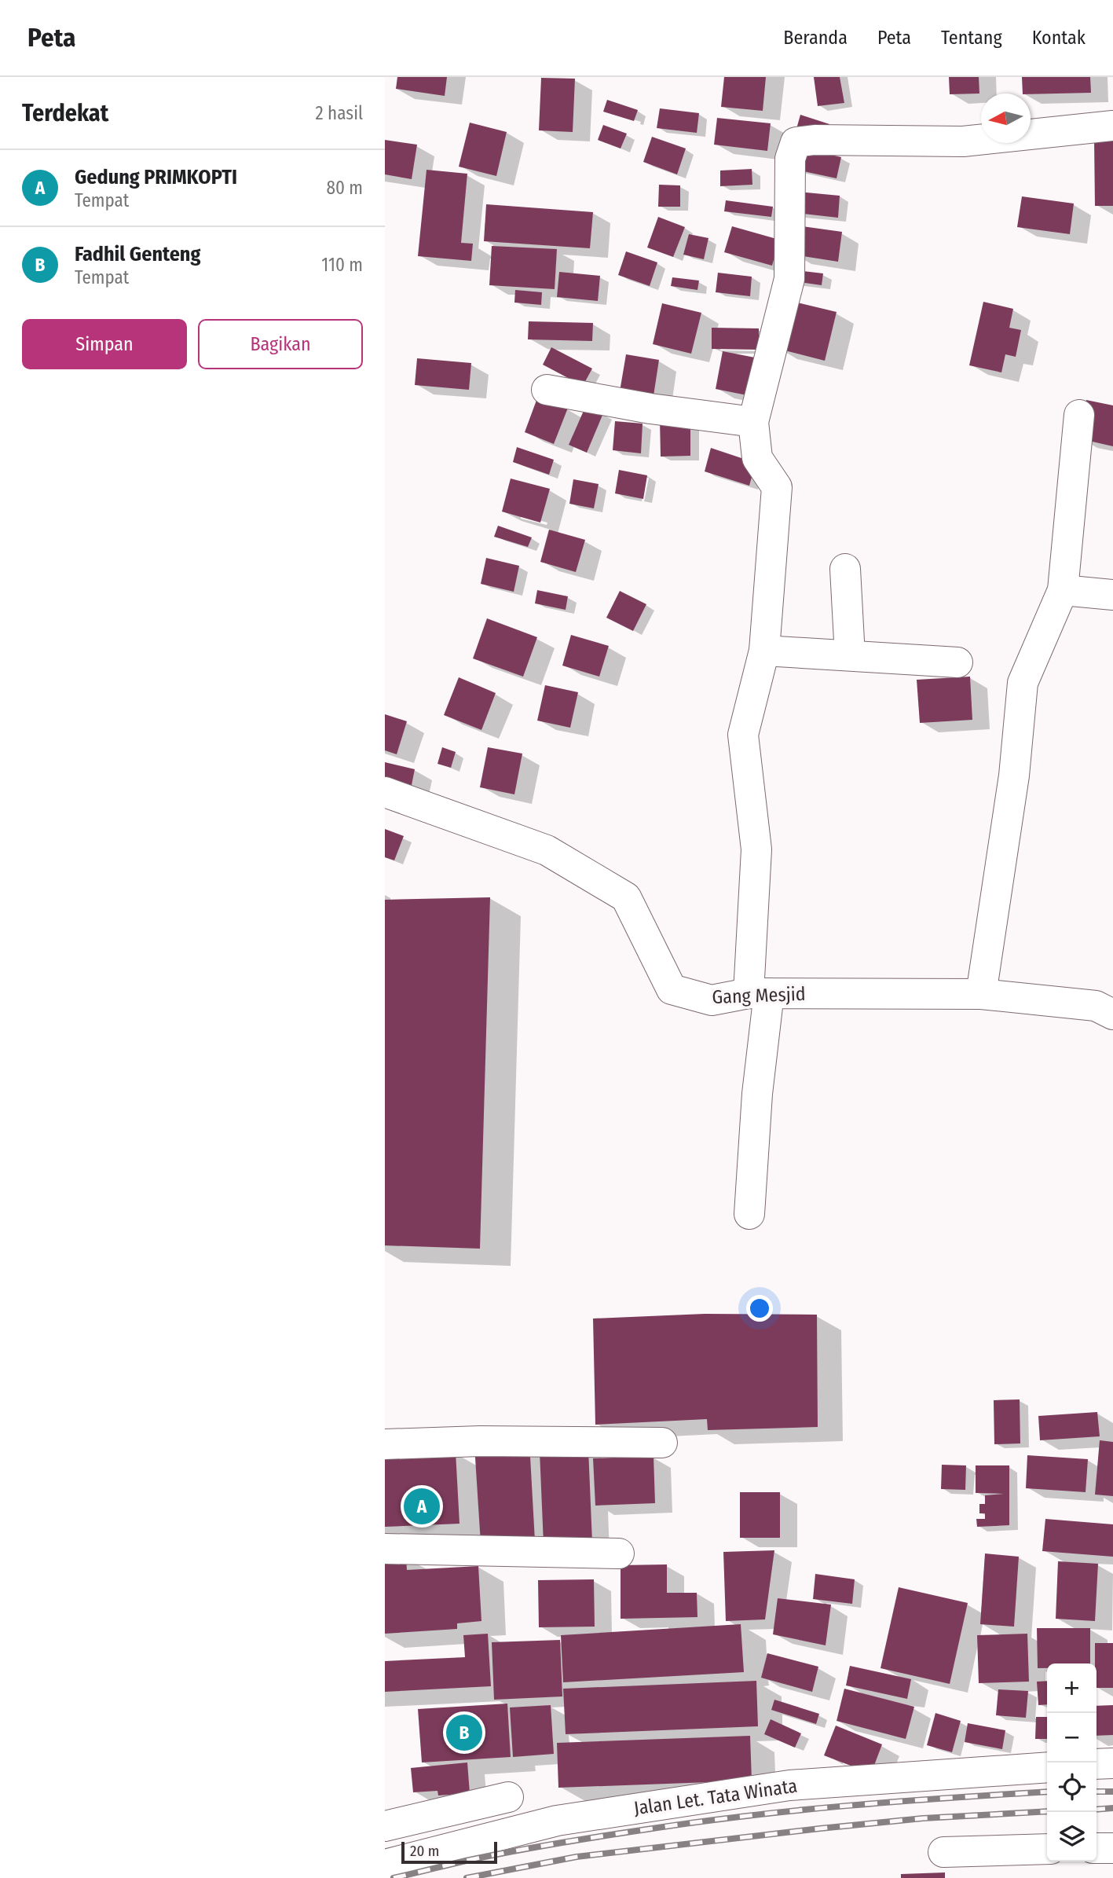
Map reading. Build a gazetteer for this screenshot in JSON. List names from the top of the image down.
{
  "streets": {
    "street": ["Gang Mesjid", "Jalan Let. Tata Winata"]
  },
  "scale_bar": "20 m",
  "north": "left",
  "page": {
    "header": "Peta",
    "nav": [
      "Beranda",
      "Peta",
      "Tentang",
      "Kontak"
    ],
    "heading": ["Terdekat", "2 hasil"],
    "list": [
      {
        "mark": "A",
        "name": "Gedung PRIMKOPTI",
        "note": "Tempat",
        "value": "80 m"
      },
      {
        "mark": "B",
        "name": "Fadhil Genteng",
        "note": "Tempat",
        "value": "110 m"
      }
    ],
    "buttons": ["Simpan", "Bagikan"],
    "pins": ["A", "B"],
    "map_buttons": ["+", "−"],
    "scale": "20 m"
  }
}
